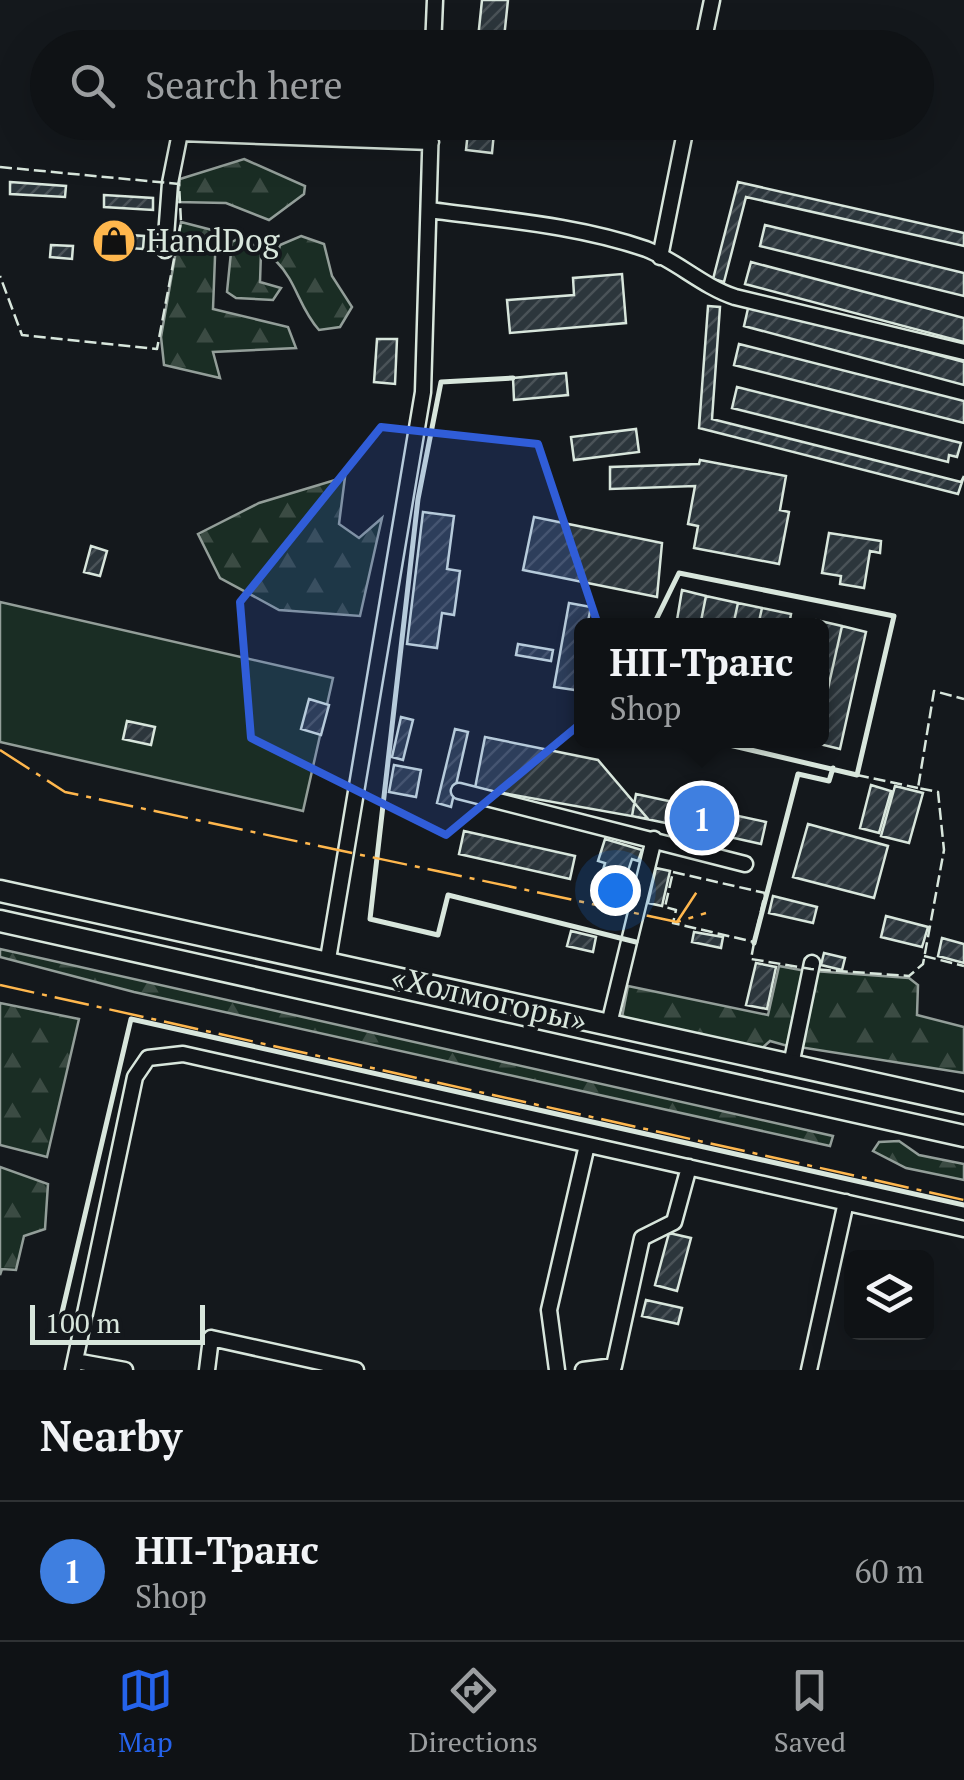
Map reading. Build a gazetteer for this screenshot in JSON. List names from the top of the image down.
{
  "streets": {
    "highway": ["«Холмогоры»"]
  },
  "places": {
    "shop": ["HandDog"]
  },
  "scale_bar": "100 m",
  "page": {
    "search": "Search here",
    "popup": ["НП-Транс", "Shop"],
    "pins": "1",
    "scale": "100 m",
    "heading": "Nearby",
    "list": [
      {
        "mark": "1",
        "name": "НП-Транс",
        "note": "Shop",
        "value": "60 m"
      }
    ],
    "nav": ["Map", "Directions", "Saved"]
  }
}
